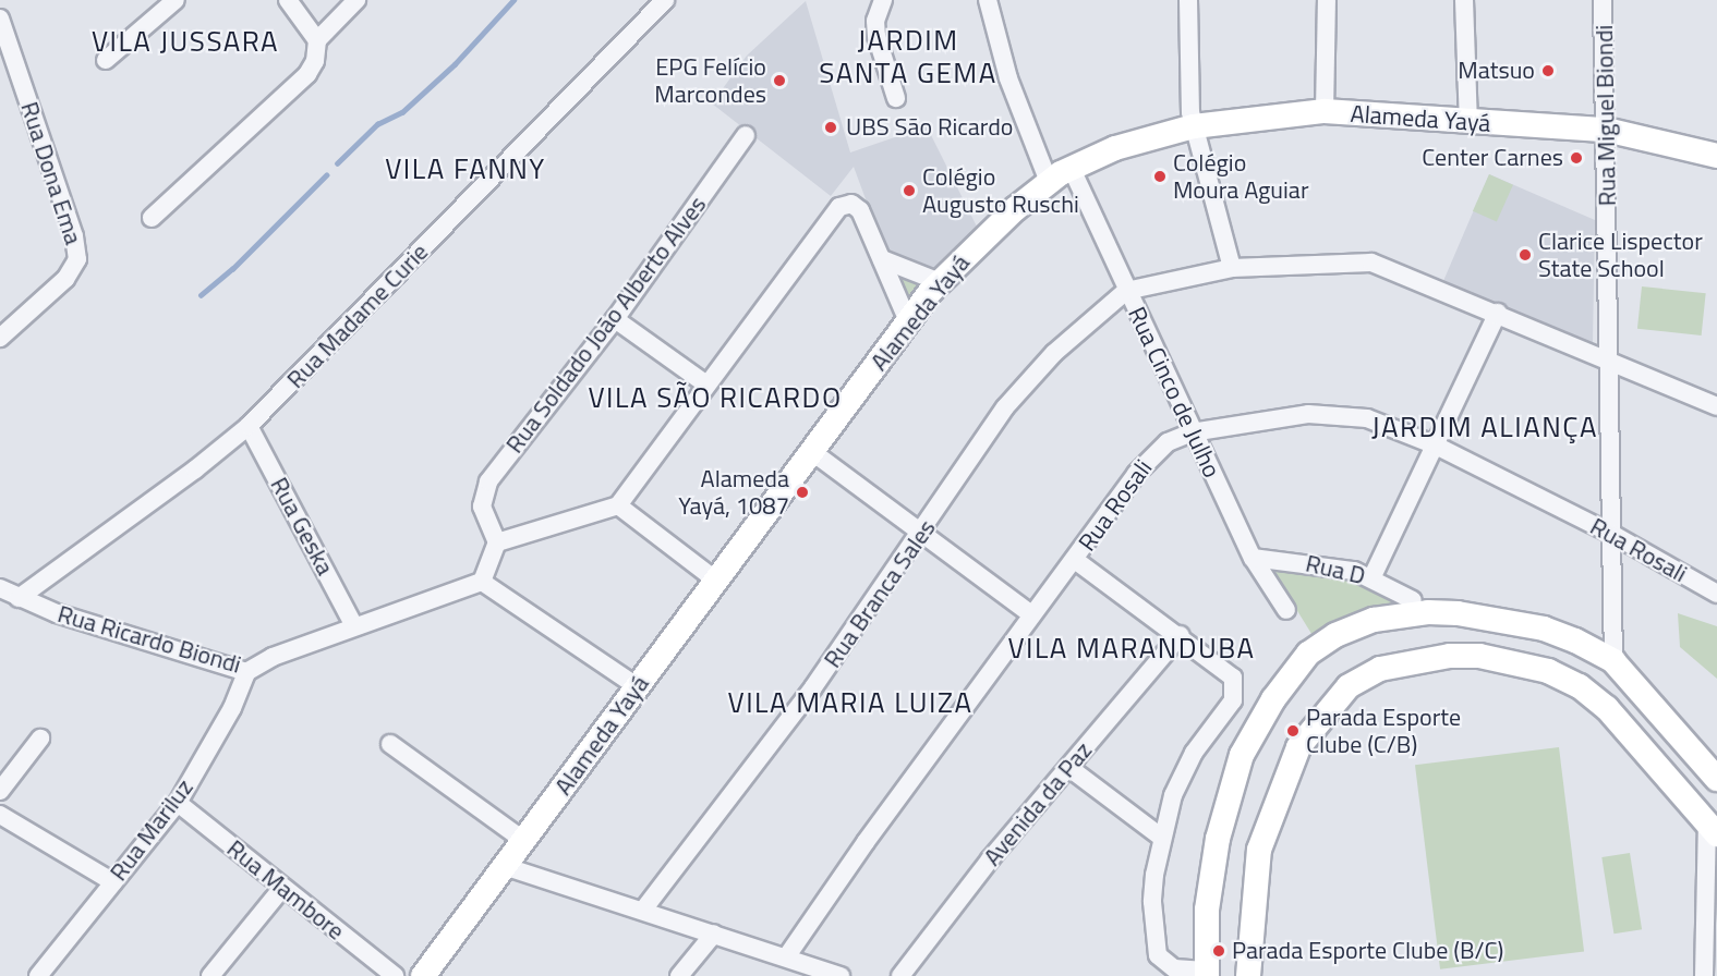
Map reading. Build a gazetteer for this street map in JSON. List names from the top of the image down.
{
  "streets": {
    "street": [
      "Rua Miguel Biondi",
      "Alameda Yayá",
      "Rua Dona Ema",
      "Rua Madame Curie",
      "Rua Soldado João Alberto Alves",
      "Rua Cinco de Julho",
      "Rua Rosali",
      "Rua Geska",
      "Rua D",
      "Rua Branca Sales",
      "Rua Ricardo Biondi",
      "Avenida da Paz",
      "Rua Mariluz",
      "Rua Mambore"
    ]
  },
  "crossings": [
    ["Rua Miguel Biondi", "Alameda Yayá"],
    ["Rua Miguel Biondi", "Rua Rosali"],
    ["Alameda Yayá", "Rua Cinco de Julho"],
    ["Rua Madame Curie", "Rua Geska"],
    ["Rua Madame Curie", "Rua Ricardo Biondi"],
    ["Rua Cinco de Julho", "Rua Rosali"],
    ["Rua Cinco de Julho", "Rua D"],
    ["Rua Cinco de Julho", "Rua Branca Sales"],
    ["Rua Geska", "Rua Ricardo Biondi"],
    ["Rua Ricardo Biondi", "Rua Mariluz"],
    ["Rua Mariluz", "Rua Mambore"]
  ],
  "districts": [
    "JARDIM SANTA GEMA",
    "VILA JUSSARA",
    "VILA FANNY",
    "VILA SÃO RICARDO",
    "JARDIM ALIANÇA",
    "VILA MARANDUBA",
    "VILA MARIA LUIZA"
  ],
  "places": [
    "Matsuo",
    "EPG Felício Marcondes",
    "UBS São Ricardo",
    "Center Carnes",
    "Colégio Moura Aguiar",
    "Colégio Augusto Ruschi",
    "Clarice Lispector State School",
    "Alameda Yayá, 1087",
    "Parada Esporte Clube (C/B)",
    "Parada Esporte Clube (B/C)"
  ]
}
